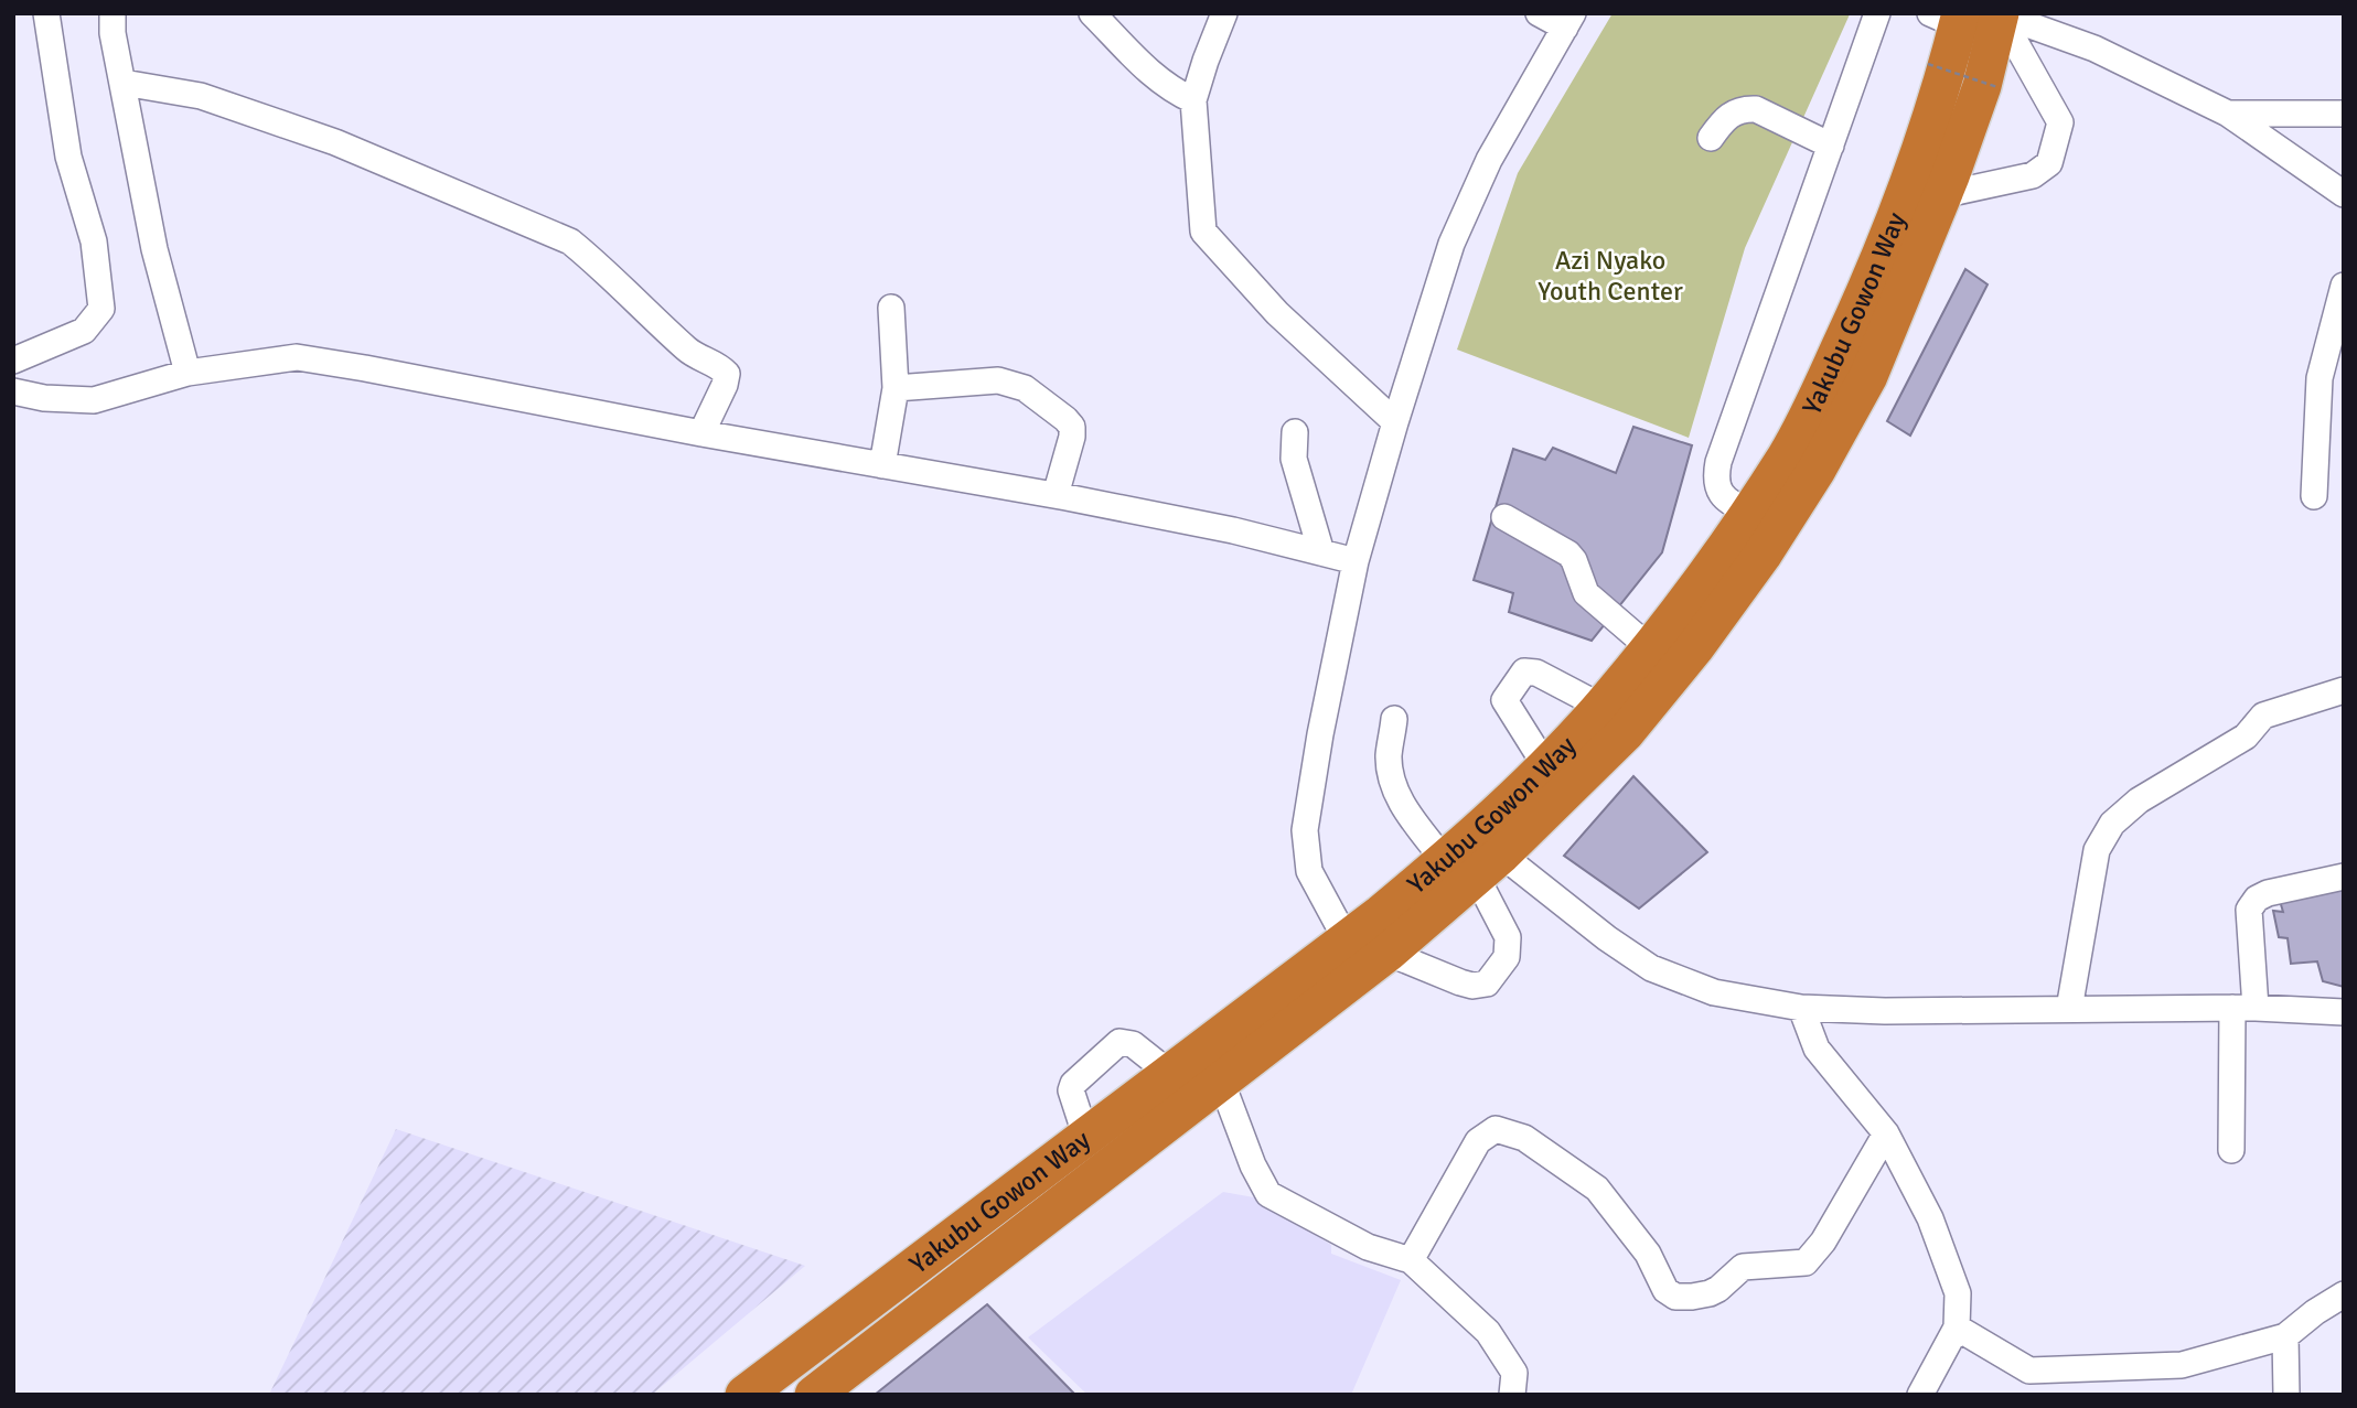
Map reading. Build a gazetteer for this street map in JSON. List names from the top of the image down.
{
  "streets": {
    "highway": ["Yakubu Gowon Way"]
  },
  "parks": ["Azi Nyako Youth Center"]
}
